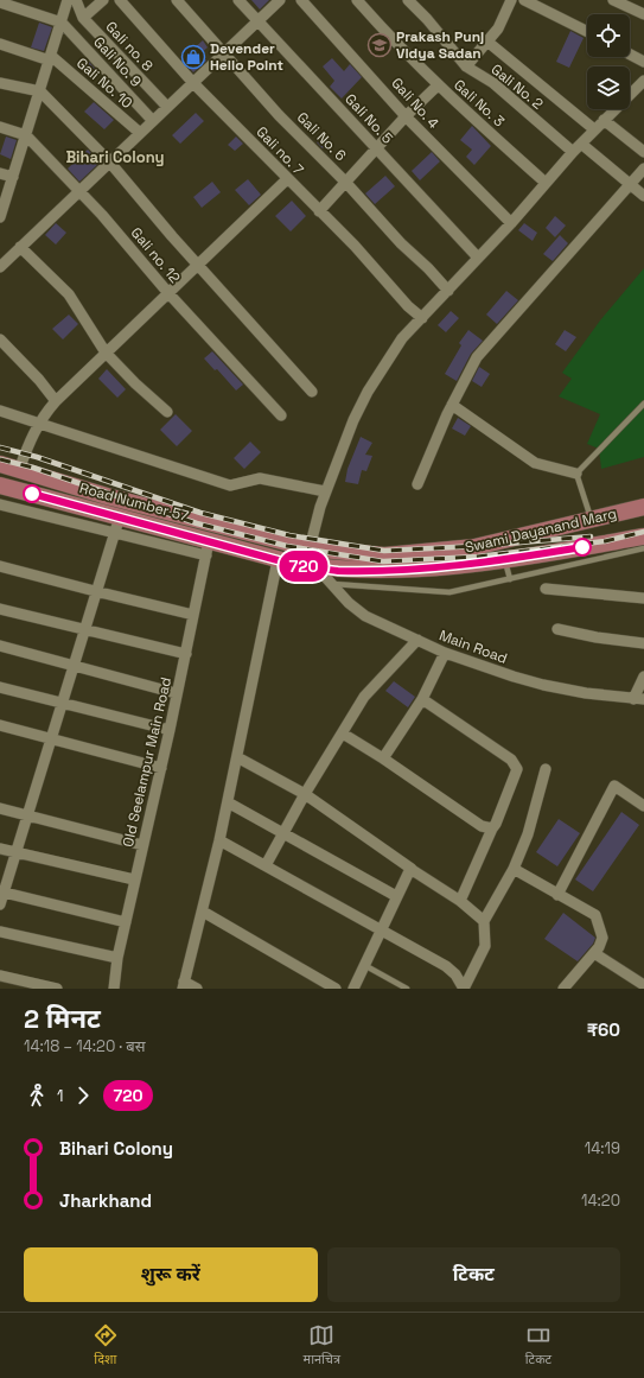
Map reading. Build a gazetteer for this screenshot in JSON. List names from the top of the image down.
{
  "streets": {
    "main road": ["Road Number 57", "Swami Dayanand Marg"],
    "street": [
      "Gali no. 8",
      "Gali No. 9",
      "Gali No. 10",
      "Gali No. 2",
      "Gali No. 4",
      "Gali No. 3",
      "Gali No. 5",
      "Gali No. 6",
      "Gali no. 7",
      "Gali no. 12",
      "Main Road",
      "Old Seelampur Main Road"
    ]
  },
  "crossings": [
    ["Road Number 57", "Swami Dayanand Marg"],
    ["Road Number 57", "Main Road"],
    ["Road Number 57", "Old Seelampur Main Road"]
  ],
  "districts": ["Bihari Colony"],
  "places": {
    "school or university": ["Prakash Punj Vidya Sadan"],
    "shop": ["Devender Hello Point"]
  },
  "lines": ["bus line 720"],
  "page": {
    "on_map": "720",
    "heading": ["2 मिनट", "14:18 – 14:20 · बस", "₹60"],
    "legs": ["1", "720"],
    "list": [
      {
        "name": "Bihari Colony",
        "value": "14:19"
      },
      {
        "name": "Jharkhand",
        "value": "14:20"
      }
    ],
    "buttons": ["शुरू करें", "टिकट"],
    "tabs": ["दिशा", "मानचित्र", "टिकट"]
  }
}
